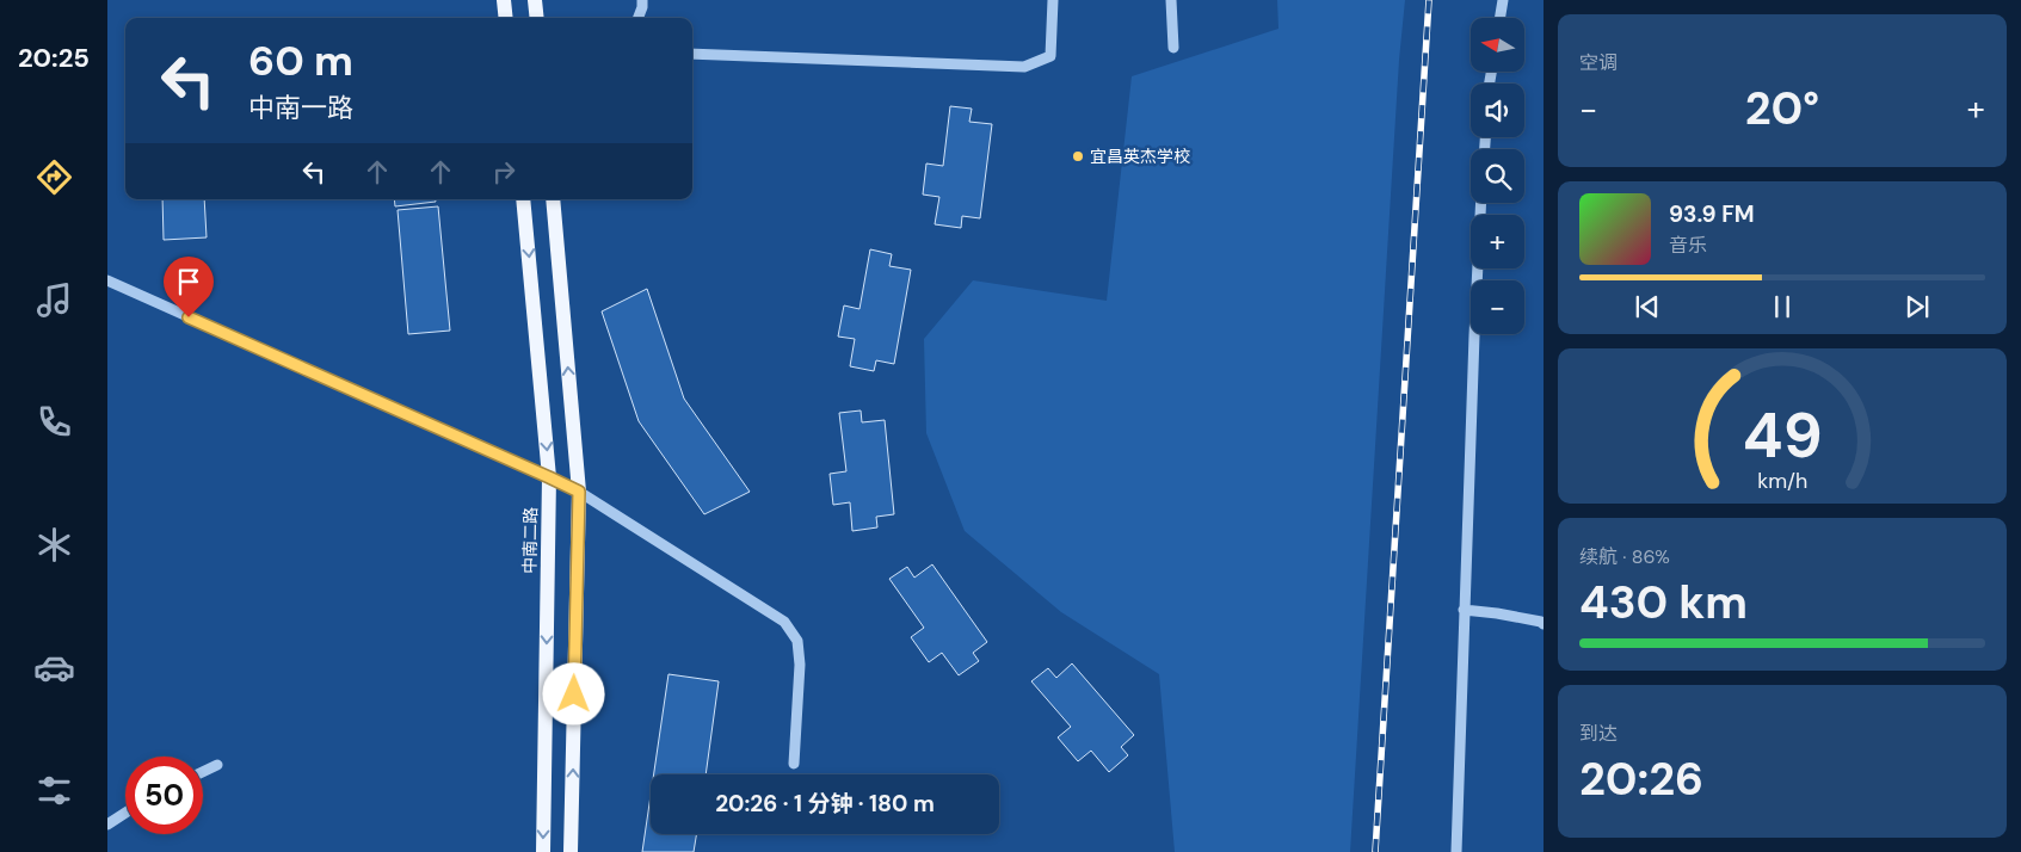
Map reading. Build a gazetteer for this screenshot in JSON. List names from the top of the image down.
{
  "streets": {
    "main road": ["中南二路"]
  },
  "places": ["宜昌英杰学校"],
  "north": "left",
  "page": {
    "tabs": "20:25",
    "tile": [
      "空调",
      ["续航 · 86%", "430 km"],
      ["到达", "20:26"]
    ],
    "map_buttons": ["+", "−"],
    "turn": ["60 m", "中南一路"],
    "heat": ["−", "20°", "+"],
    "song": ["93.9 FM", "音乐"],
    "limit": "50",
    "trip": "20:26 · 1 分钟 · 180 m",
    "gauge": ["49", "km/h"]
  }
}
